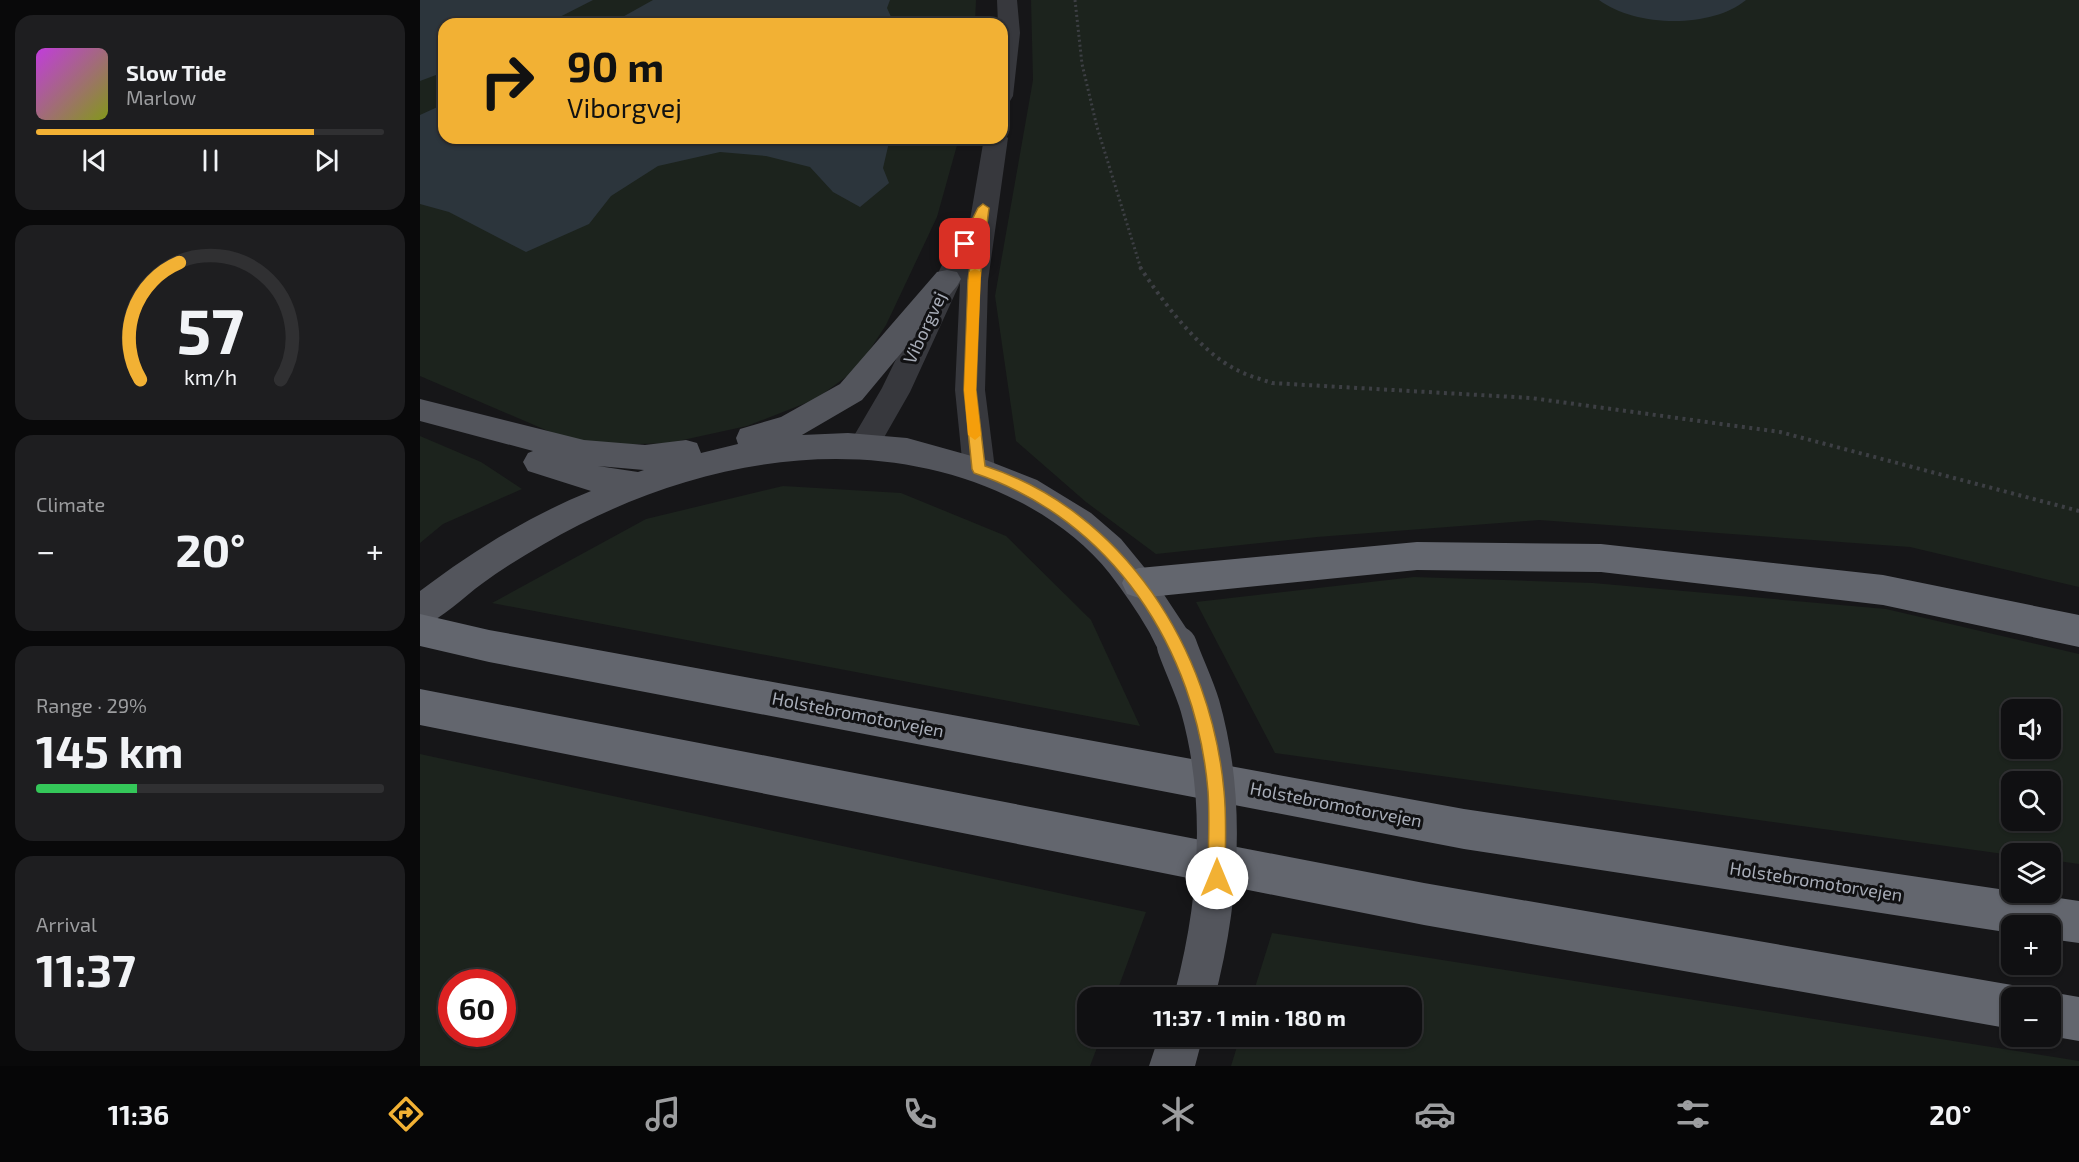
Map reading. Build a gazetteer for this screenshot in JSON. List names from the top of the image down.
{
  "streets": {
    "highway": ["Holstebromotorvejen"],
    "street": ["Viborgvej"]
  },
  "page": {
    "turn": ["90 m", "Viborgvej"],
    "song": ["Slow Tide", "Marlow"],
    "tile": [
      "Climate",
      ["Range · 29%", "145 km"],
      ["Arrival", "11:37"]
    ],
    "heat": ["−", "20°", "+"],
    "map_buttons": ["+", "−"],
    "limit": "60",
    "trip": "11:37 · 1 min · 180 m",
    "tabs": ["11:36", "20°"],
    "gauge": ["57", "km/h"]
  }
}
